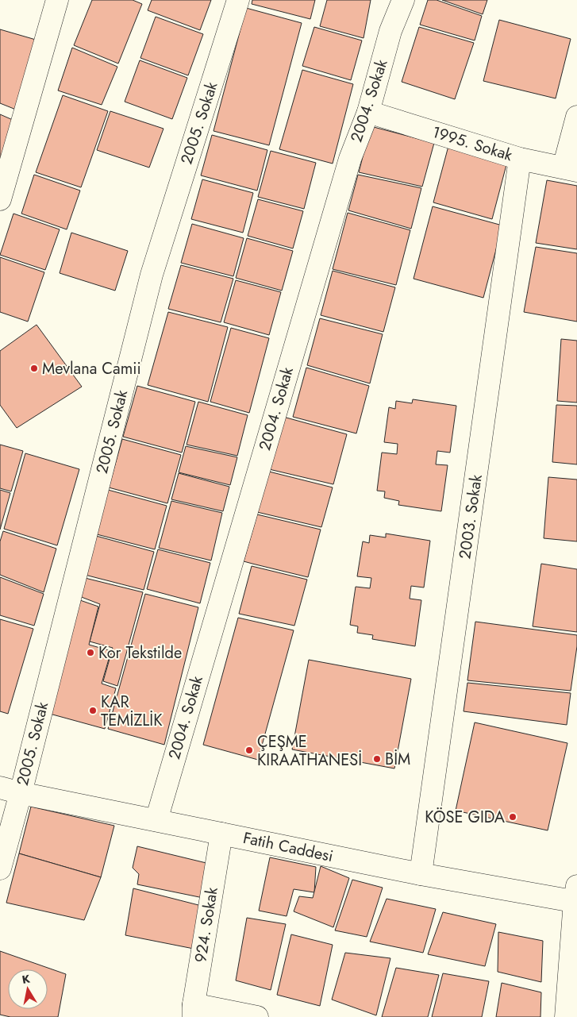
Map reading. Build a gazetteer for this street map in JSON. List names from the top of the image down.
{
  "streets": {
    "street": [
      "2004. Sokak",
      "2005. Sokak",
      "1995. Sokak",
      "2003. Sokak",
      "Fatih Caddesi",
      "924. Sokak"
    ]
  },
  "crossings": [
    ["2004. Sokak", "1995. Sokak"],
    ["2004. Sokak", "Fatih Caddesi"],
    ["2005. Sokak", "Fatih Caddesi"],
    ["1995. Sokak", "2003. Sokak"],
    ["2003. Sokak", "Fatih Caddesi"],
    ["Fatih Caddesi", "924. Sokak"]
  ],
  "places": [
    "Mevlana Camii",
    "Kor Tekstilde",
    "KAR TEMİZLİK",
    "ÇEŞME KIRAATHANESİ",
    "BİM",
    "KÖSE GIDA"
  ],
  "north": "top"
}
